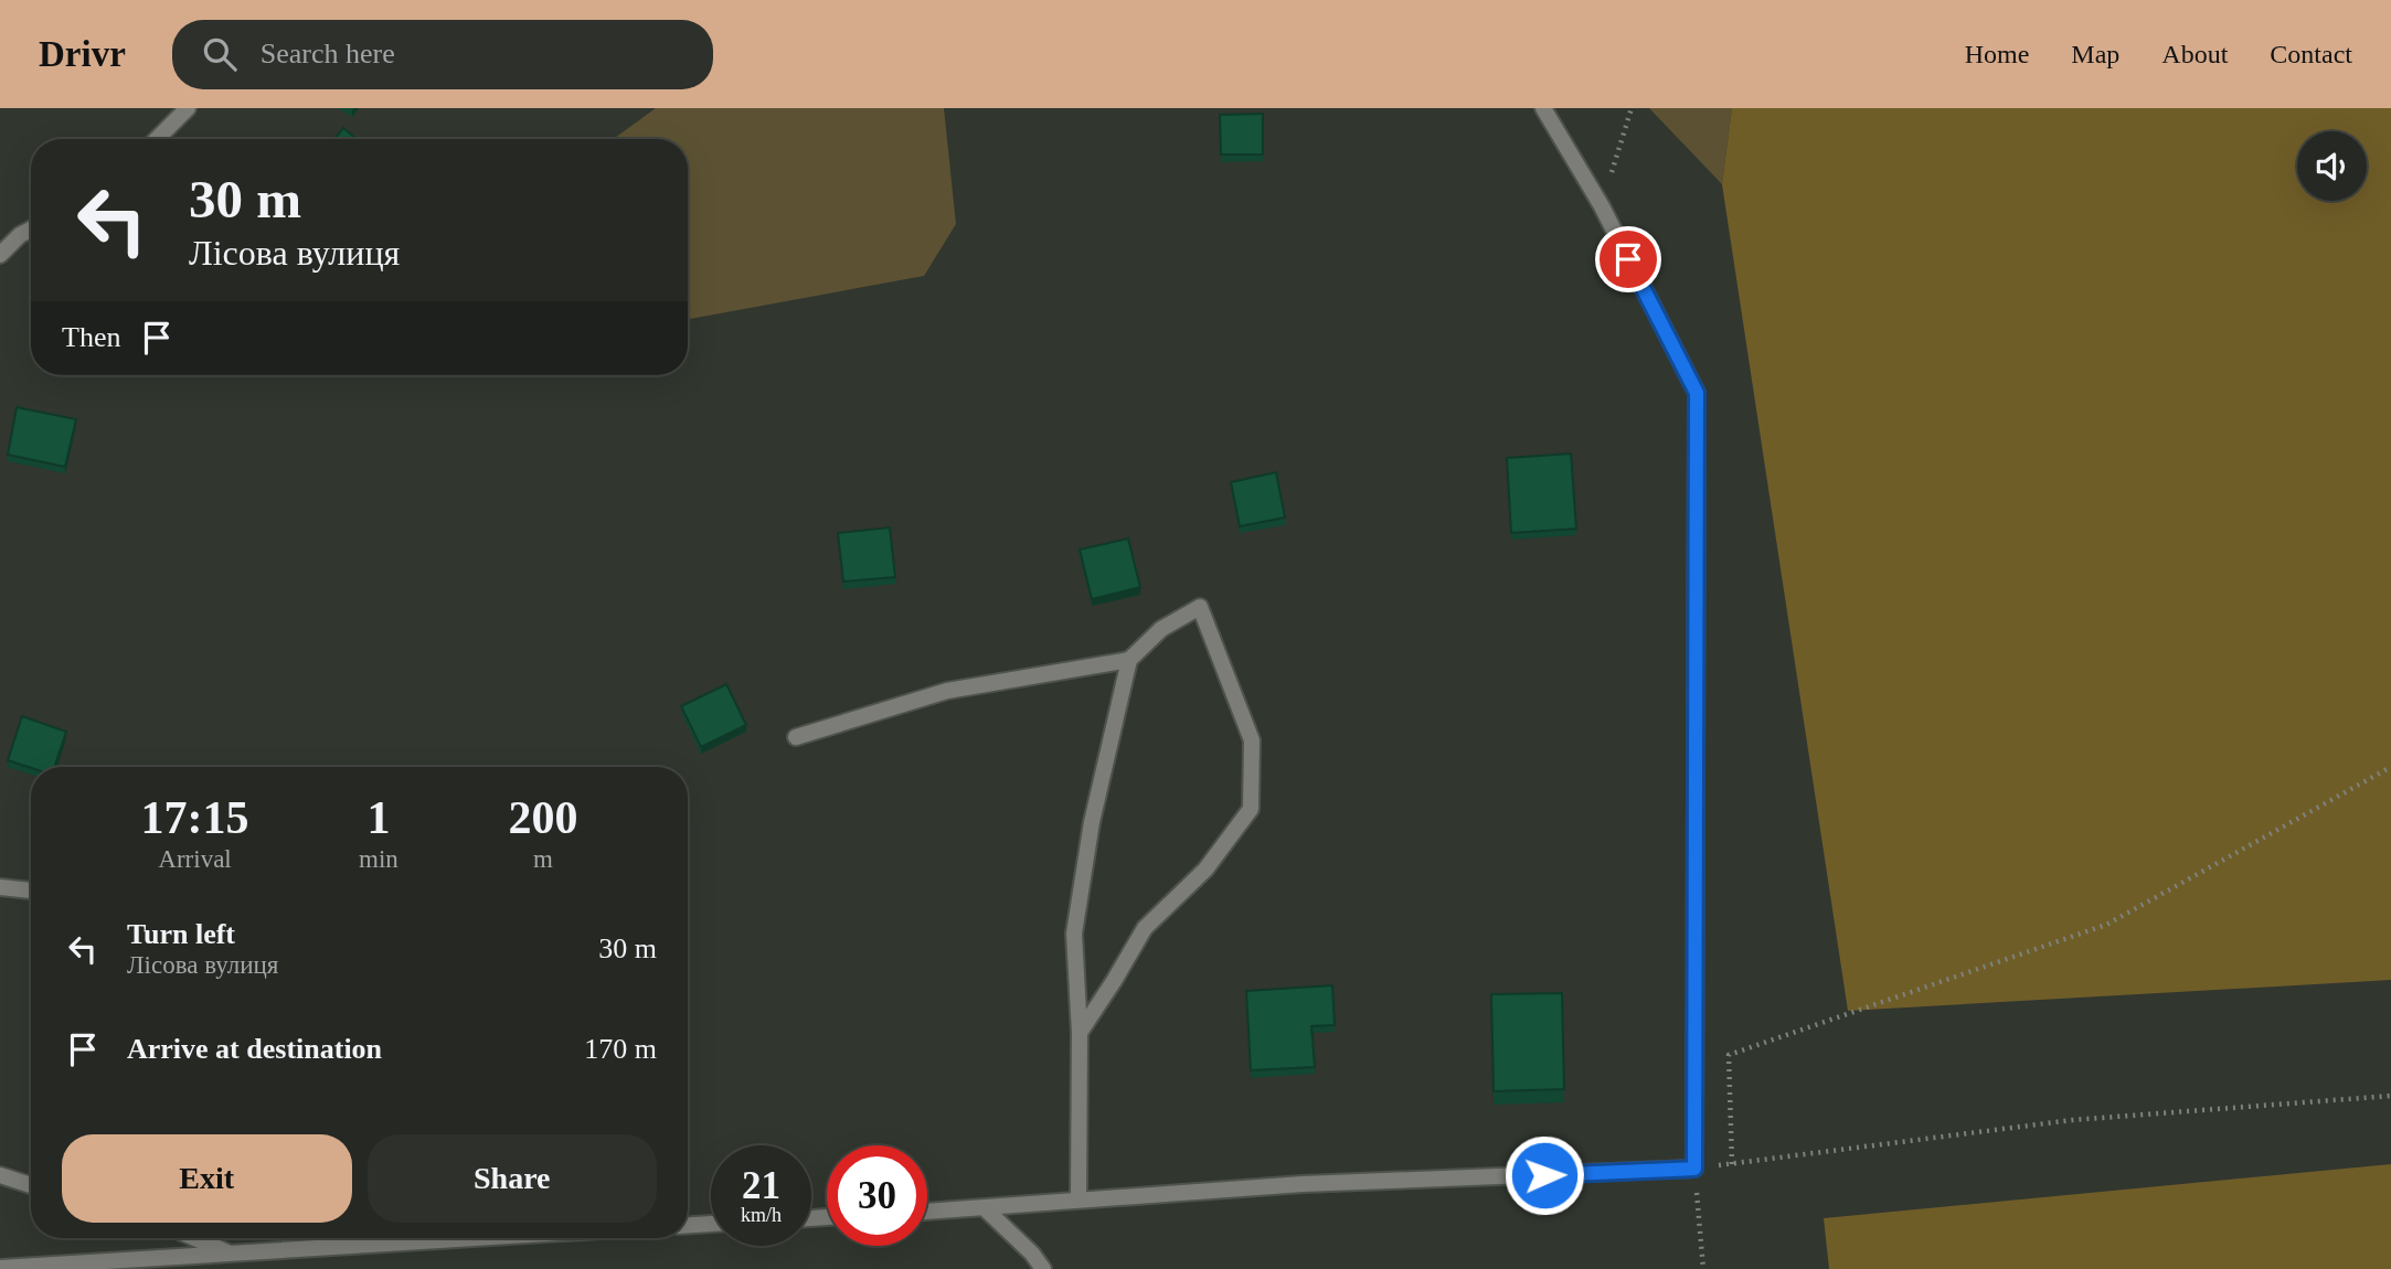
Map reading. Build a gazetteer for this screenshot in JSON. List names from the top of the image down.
{
  "page": {
    "header": "Drivr",
    "search": "Search here",
    "nav": [
      "Home",
      "Map",
      "About",
      "Contact"
    ],
    "turn": ["30 m", "Лісова вулиця"],
    "then": "Then",
    "eta": [
      "17:15",
      "Arrival",
      "1",
      "min",
      "200",
      "m"
    ],
    "list": [
      {
        "name": "Turn left",
        "note": "Лісова вулиця",
        "value": "30 m"
      },
      {
        "name": "Arrive at destination",
        "value": "170 m"
      }
    ],
    "buttons": ["Exit", "Share"],
    "speed": "21 km/h",
    "limit": "30"
  }
}
